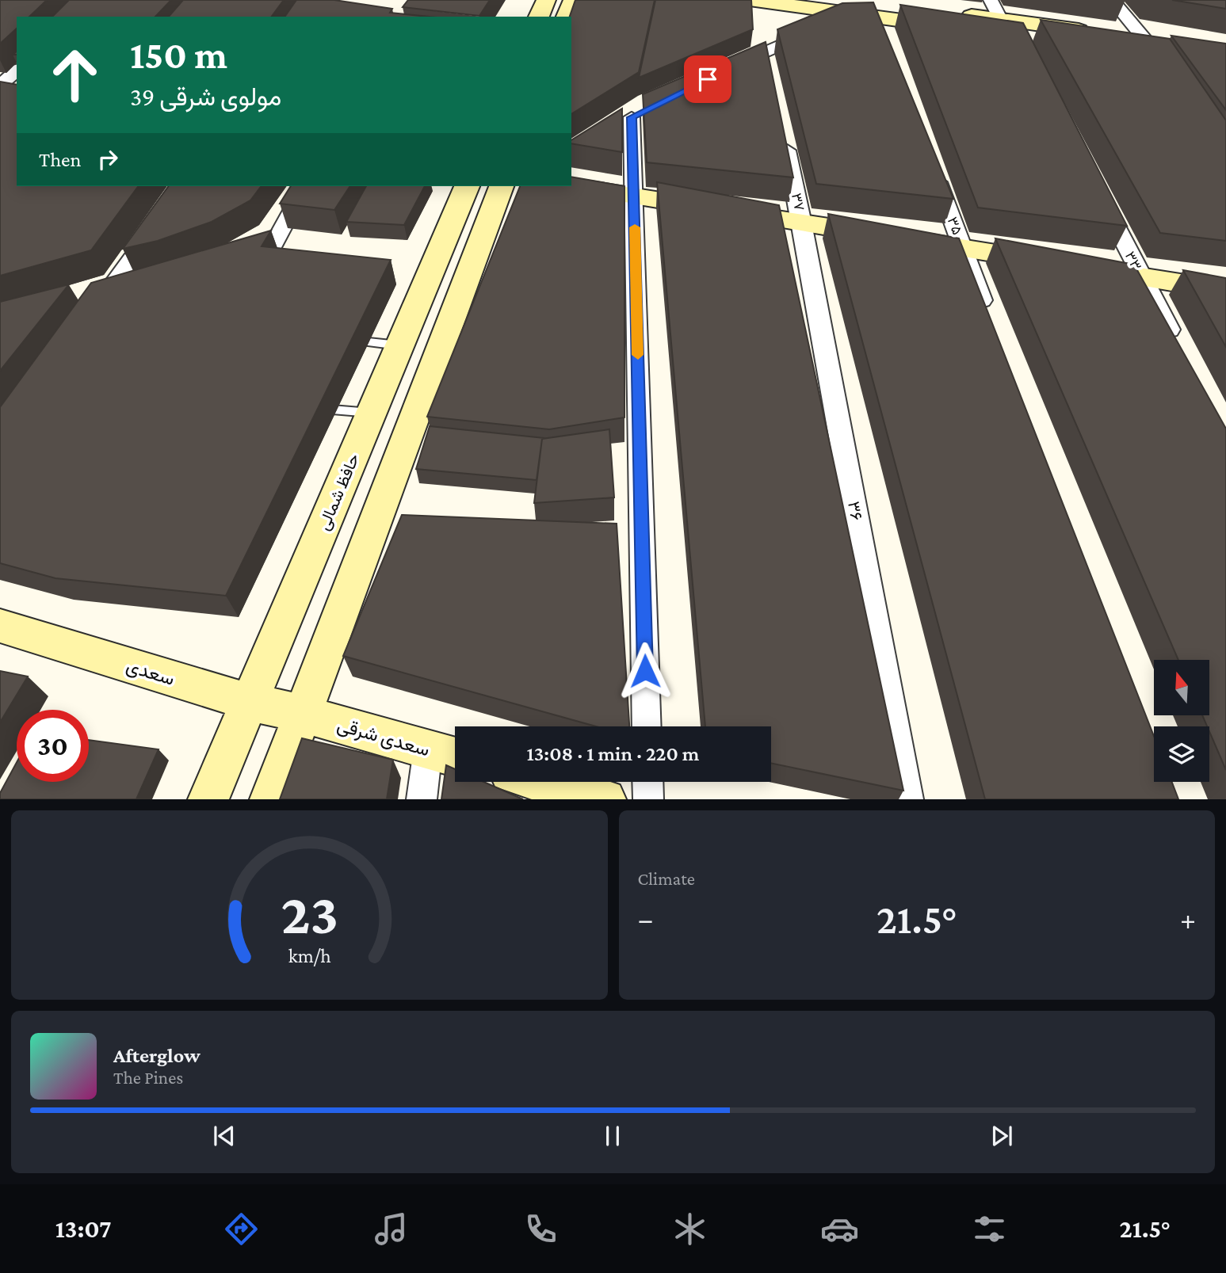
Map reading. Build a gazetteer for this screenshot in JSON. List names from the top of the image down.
{
  "streets": {
    "main road": ["حافظ شمالی", "سعدی", "سعدی شرقی"],
    "street": [
      "۳۷",
      "۳۵",
      "۳۳",
      "۳۶"
    ]
  },
  "crossings": [
    ["۳۷", "۳۶"],
    ["حافظ شمالی", "سعدی"],
    ["سعدی", "سعدی شرقی"]
  ],
  "north": "top",
  "page": {
    "turn": ["150 m", "مولوی شرقی 39"],
    "then": "Then",
    "limit": "30",
    "trip": "13:08 · 1 min · 220 m",
    "tile": "Climate",
    "heat": ["−", "21.5°", "+"],
    "song": ["Afterglow", "The Pines"],
    "tabs": ["13:07", "21.5°"],
    "gauge": ["23", "km/h"]
  }
}
